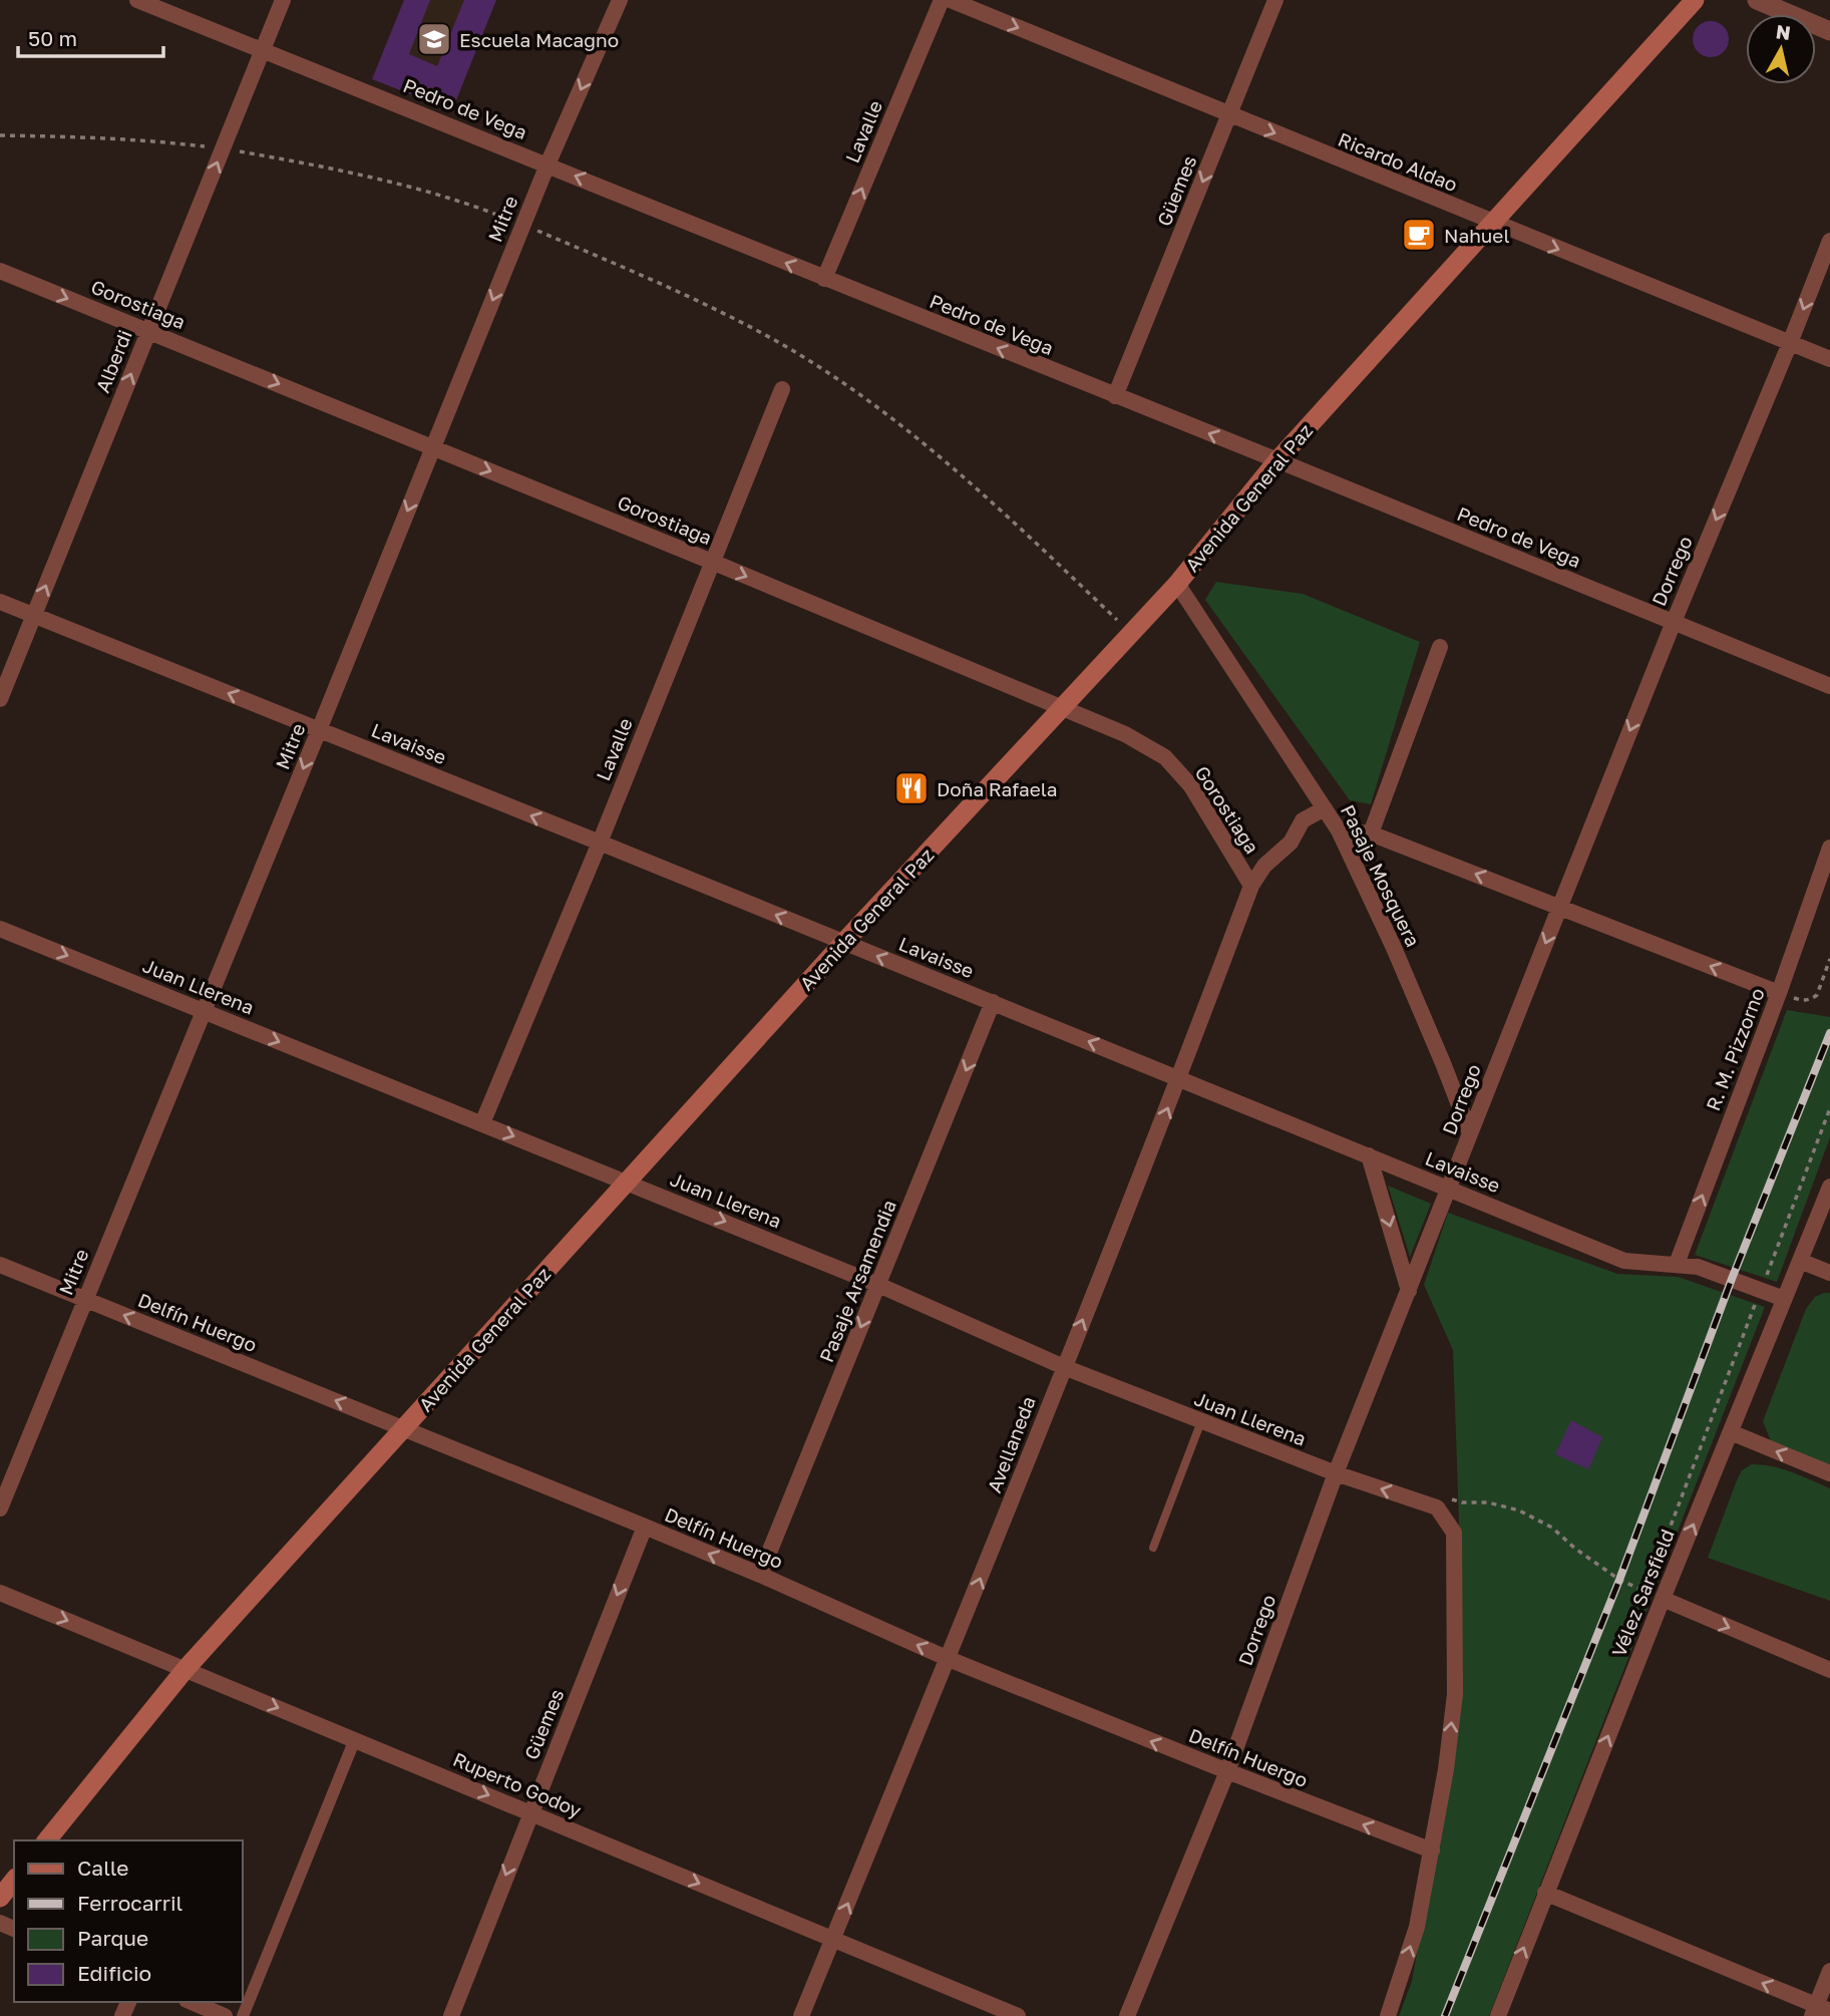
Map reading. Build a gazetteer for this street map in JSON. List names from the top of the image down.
{
  "streets": {
    "main road": ["Avenida General Paz"],
    "street": [
      "Pedro de Vega",
      "Lavalle",
      "Ricardo Aldao",
      "Güemes",
      "Mitre",
      "Gorostiaga",
      "Alberdi",
      "Dorrego",
      "Lavaisse",
      "Pasaje Mosquera",
      "Juan Llerena",
      "R. M. Pizzorno",
      "Pasaje Arsamendia",
      "Delfín Huergo",
      "Avellaneda",
      "Vélez Sarsfield",
      "Ruperto Godoy"
    ]
  },
  "crossings": [
    ["Pedro de Vega", "Lavalle"],
    ["Pedro de Vega", "Güemes"],
    ["Pedro de Vega", "Mitre"],
    ["Pedro de Vega", "Alberdi"],
    ["Pedro de Vega", "Avenida General Paz"],
    ["Pedro de Vega", "Dorrego"],
    ["Lavalle", "Gorostiaga"],
    ["Lavalle", "Lavaisse"],
    ["Lavalle", "Juan Llerena"],
    ["Ricardo Aldao", "Güemes"],
    ["Ricardo Aldao", "Avenida General Paz"],
    ["Ricardo Aldao", "Dorrego"],
    ["Güemes", "Delfín Huergo"],
    ["Güemes", "Ruperto Godoy"],
    ["Mitre", "Gorostiaga"],
    ["Mitre", "Lavaisse"],
    ["Mitre", "Juan Llerena"],
    ["Mitre", "Delfín Huergo"],
    ["Gorostiaga", "Alberdi"],
    ["Gorostiaga", "Avenida General Paz"],
    ["Gorostiaga", "Avellaneda"],
    ["Alberdi", "Lavaisse"],
    ["Avenida General Paz", "Lavaisse"],
    ["Avenida General Paz", "Pasaje Mosquera"],
    ["Avenida General Paz", "Juan Llerena"],
    ["Avenida General Paz", "Delfín Huergo"],
    ["Avenida General Paz", "Ruperto Godoy"],
    ["Dorrego", "Lavaisse"],
    ["Dorrego", "Pasaje Mosquera"],
    ["Dorrego", "Juan Llerena"],
    ["Dorrego", "Delfín Huergo"],
    ["Lavaisse", "R. M. Pizzorno"],
    ["Lavaisse", "Pasaje Arsamendia"],
    ["Lavaisse", "Avellaneda"],
    ["Lavaisse", "Vélez Sarsfield"],
    ["Pasaje Mosquera", "Avellaneda"],
    ["Juan Llerena", "Pasaje Arsamendia"],
    ["Juan Llerena", "Avellaneda"],
    ["Pasaje Arsamendia", "Delfín Huergo"],
    ["Delfín Huergo", "Avellaneda"],
    ["Avellaneda", "Ruperto Godoy"]
  ],
  "one_way": [
    "Pedro de Vega",
    "Ricardo Aldao",
    "Güemes",
    "Mitre",
    "Gorostiaga",
    "Alberdi",
    "Dorrego",
    "Lavaisse",
    "R. M. Pizzorno",
    "Pasaje Arsamendia",
    "Delfín Huergo",
    "Avellaneda",
    "Ruperto Godoy"
  ],
  "places": {
    "school or university": ["Escuela Macagno"],
    "cafe": ["Nahuel"],
    "restaurant": ["Doña Rafaela"]
  },
  "legend": [
    "Calle",
    "Ferrocarril",
    "Parque",
    "Edificio"
  ],
  "scale_bar": "50 m",
  "north": "top"
}
